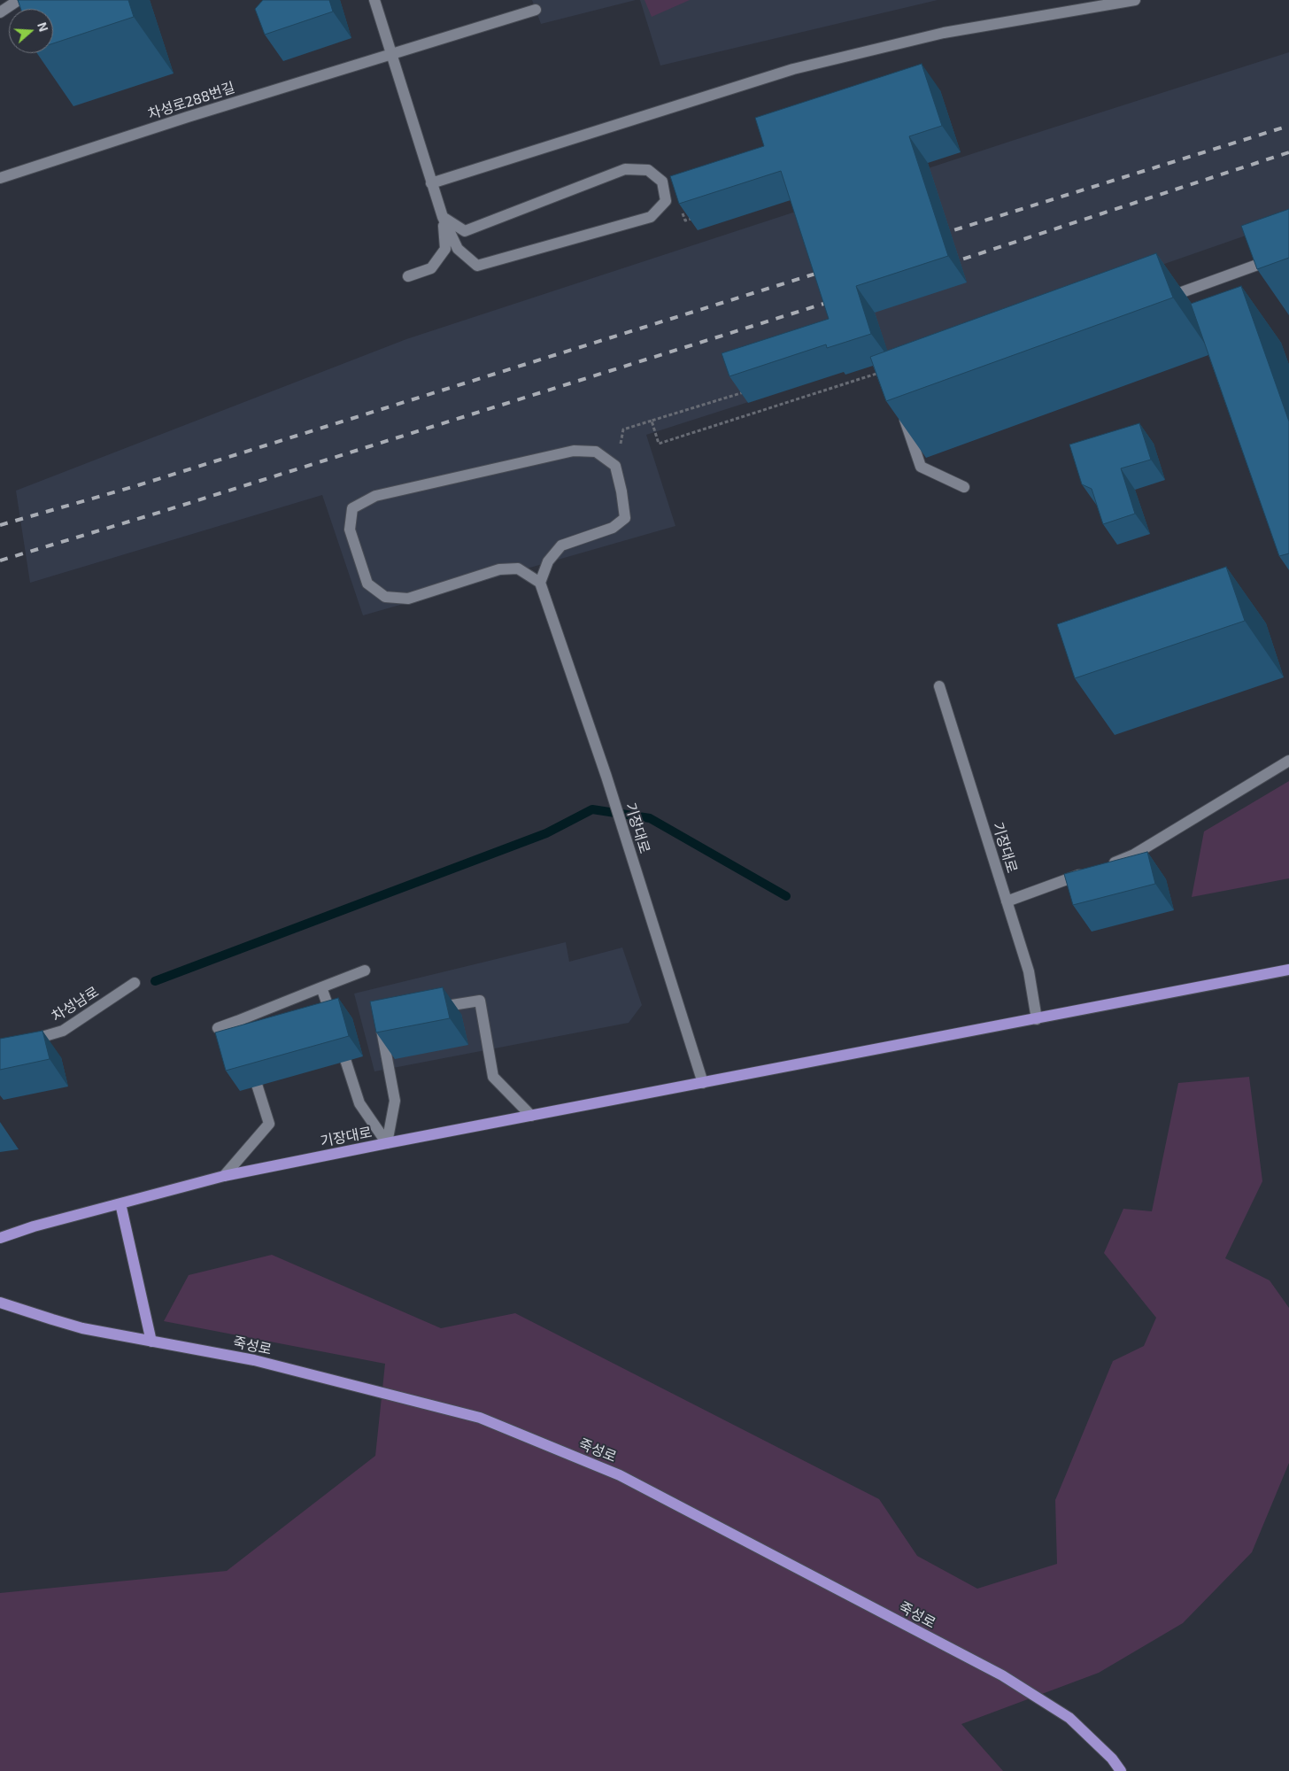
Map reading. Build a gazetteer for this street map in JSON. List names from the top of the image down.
{
  "streets": {
    "main road": ["기장대로", "죽성로"],
    "street": ["차성로288번길", "차성남로"]
  },
  "north": "right"
}
